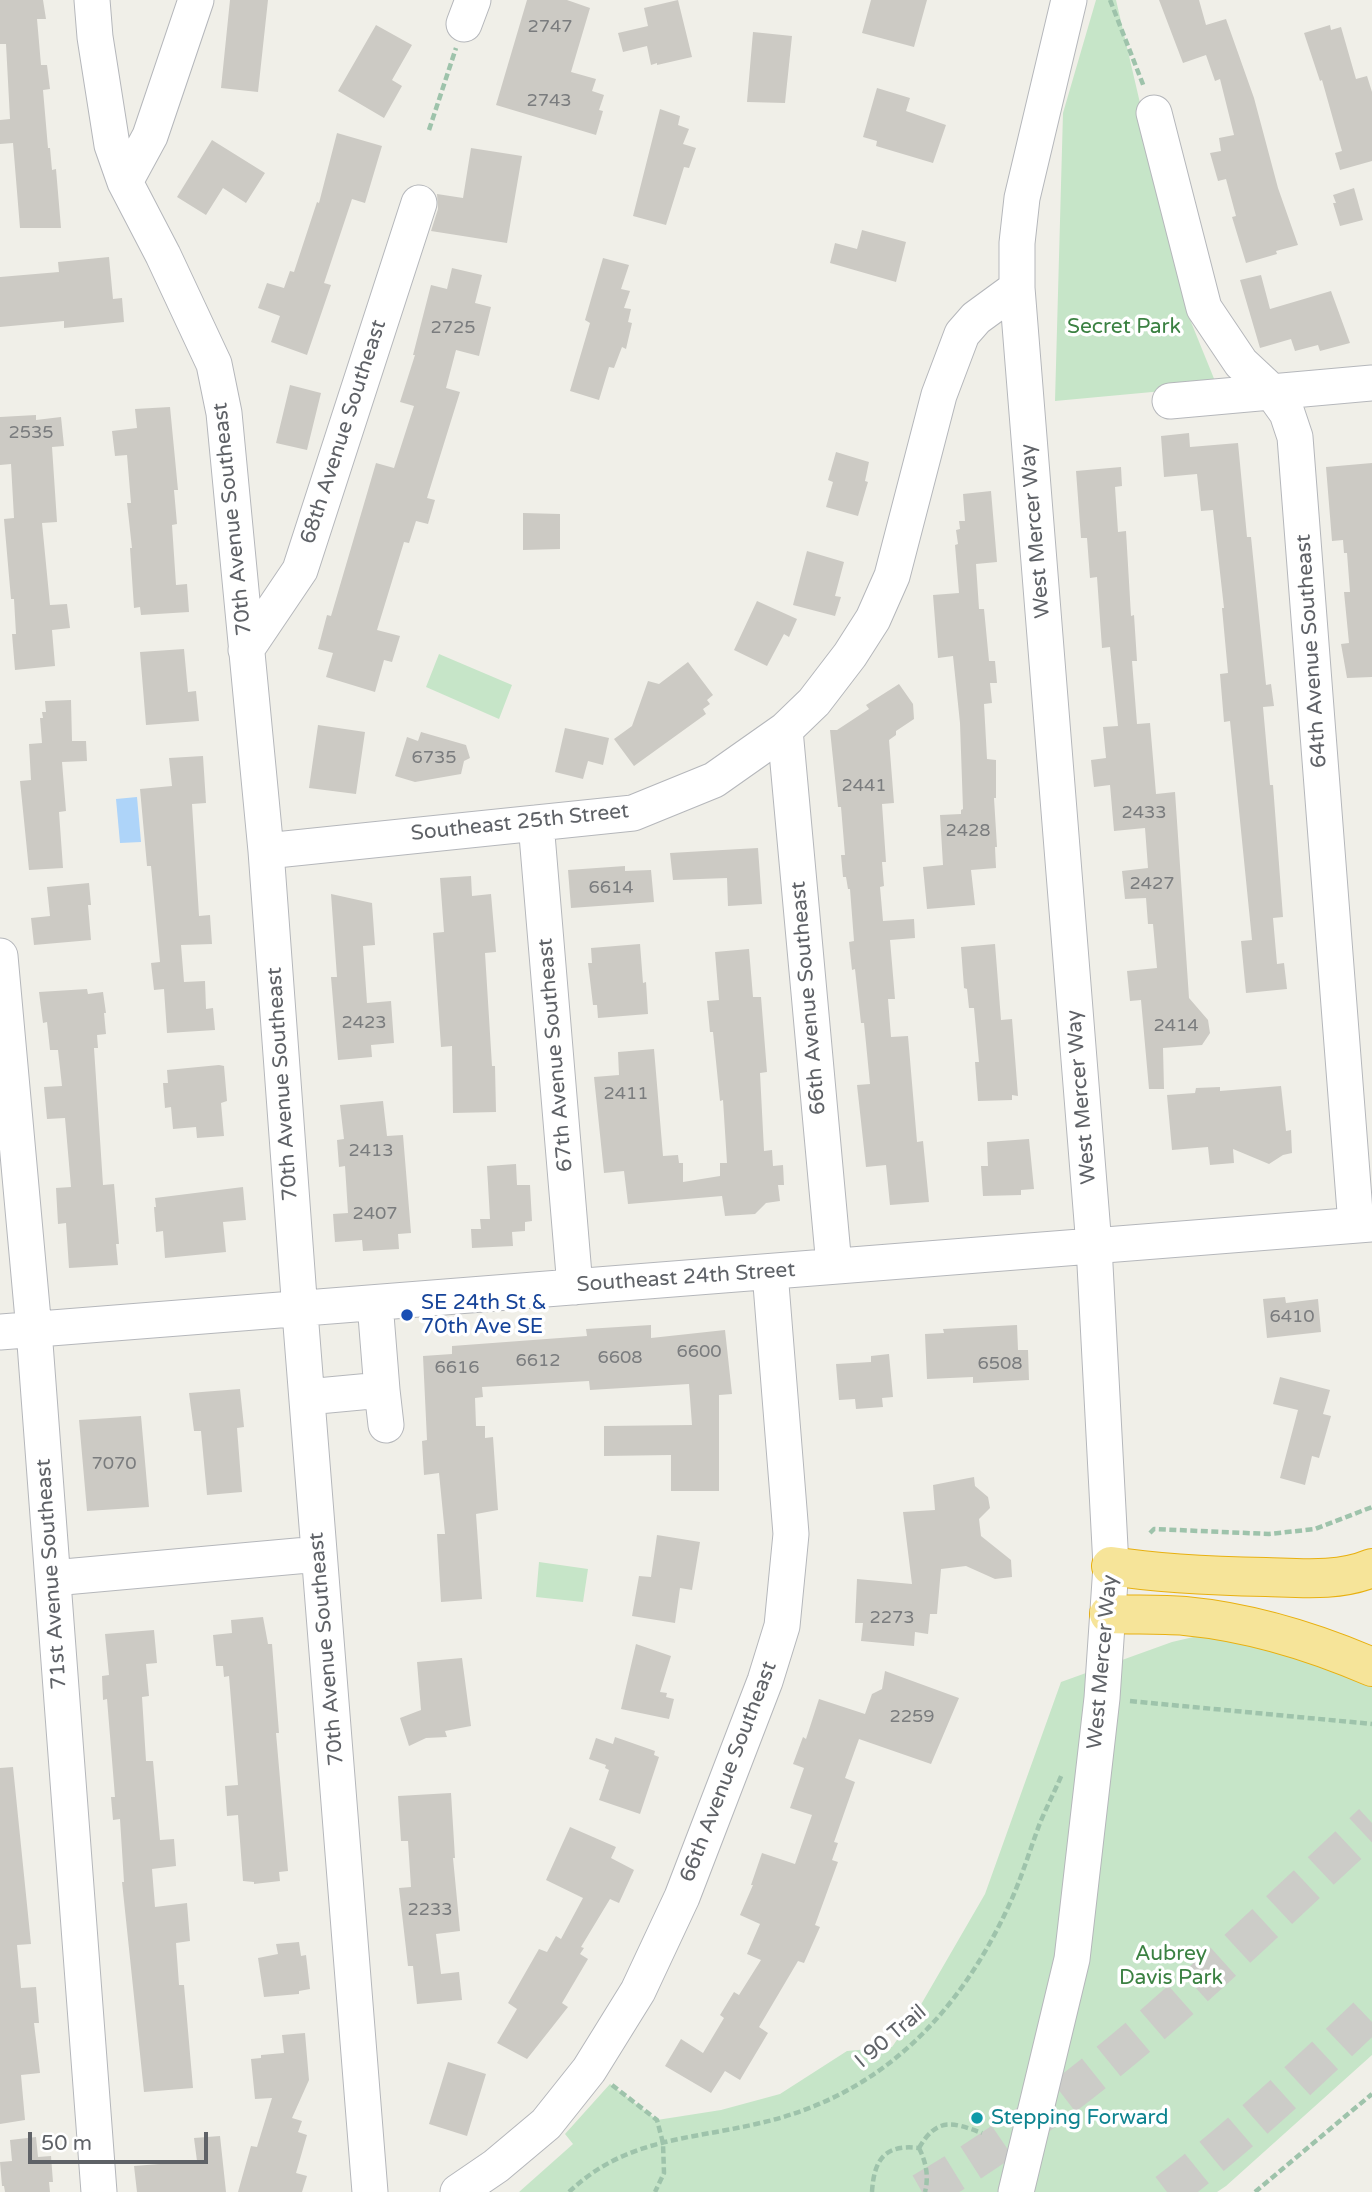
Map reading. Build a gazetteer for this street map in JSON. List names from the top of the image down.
{
  "streets": {
    "street": [
      "68th Avenue Southeast",
      "70th Avenue Southeast",
      "West Mercer Way",
      "64th Avenue Southeast",
      "Southeast 25th Street",
      "66th Avenue Southeast",
      "67th Avenue Southeast",
      "Southeast 24th Street",
      "71st Avenue Southeast"
    ],
    "path": ["I 90 Trail"]
  },
  "crossings": [
    ["68th Avenue Southeast", "70th Avenue Southeast"],
    ["70th Avenue Southeast", "Southeast 25th Street"],
    ["70th Avenue Southeast", "Southeast 24th Street"],
    ["West Mercer Way", "Southeast 25th Street"],
    ["West Mercer Way", "Southeast 24th Street"],
    ["64th Avenue Southeast", "Southeast 24th Street"],
    ["Southeast 25th Street", "66th Avenue Southeast"],
    ["Southeast 25th Street", "67th Avenue Southeast"],
    ["66th Avenue Southeast", "Southeast 24th Street"],
    ["67th Avenue Southeast", "Southeast 24th Street"],
    ["Southeast 24th Street", "71st Avenue Southeast"]
  ],
  "parks": ["Secret Park", "Aubrey Davis Park"],
  "places": ["SE 24th St & 70th Ave SE", "Stepping Forward"],
  "house_numbers": [
    "2747",
    "2743",
    "2725",
    "2535",
    "6735",
    "2441",
    "2433",
    "2428",
    "2427",
    "6614",
    "2423",
    "2414",
    "2411",
    "2413",
    "2407",
    "6410",
    "6600",
    "6608",
    "6612",
    "6508",
    "6616",
    "7070",
    "2273",
    "2259",
    "2233"
  ],
  "scale_bar": "50 m"
}
